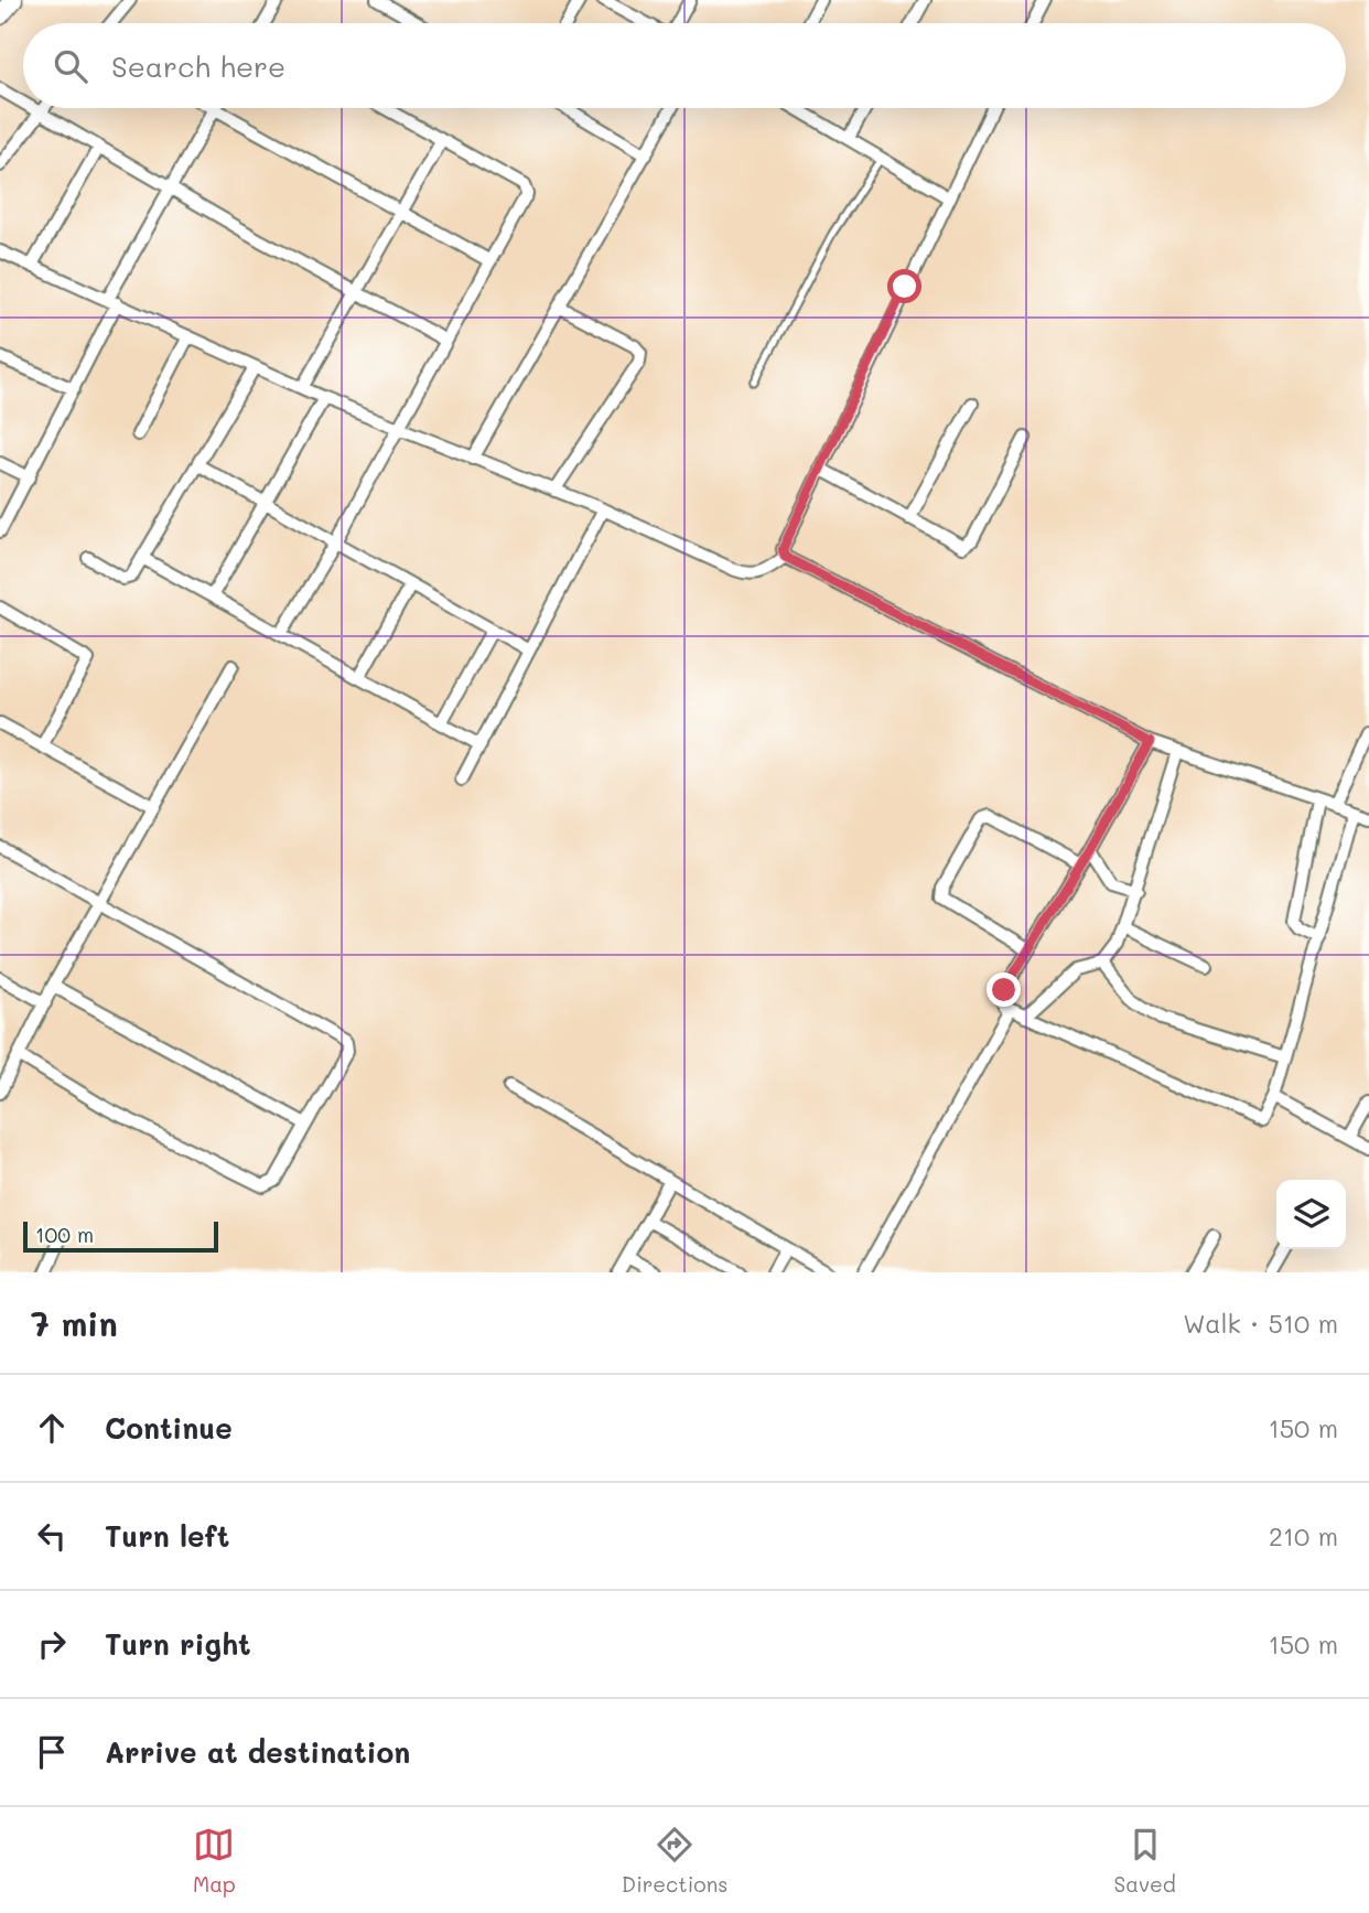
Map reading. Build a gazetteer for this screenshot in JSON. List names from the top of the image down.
{
  "scale_bar": "100 m",
  "page": {
    "search": "Search here",
    "scale": "100 m",
    "heading": ["7 min", "Walk · 510 m"],
    "list": [
      ["Continue", "150 m"],
      ["Turn left", "210 m"],
      ["Turn right", "150 m"],
      "Arrive at destination"
    ],
    "nav": ["Map", "Directions", "Saved"]
  }
}
